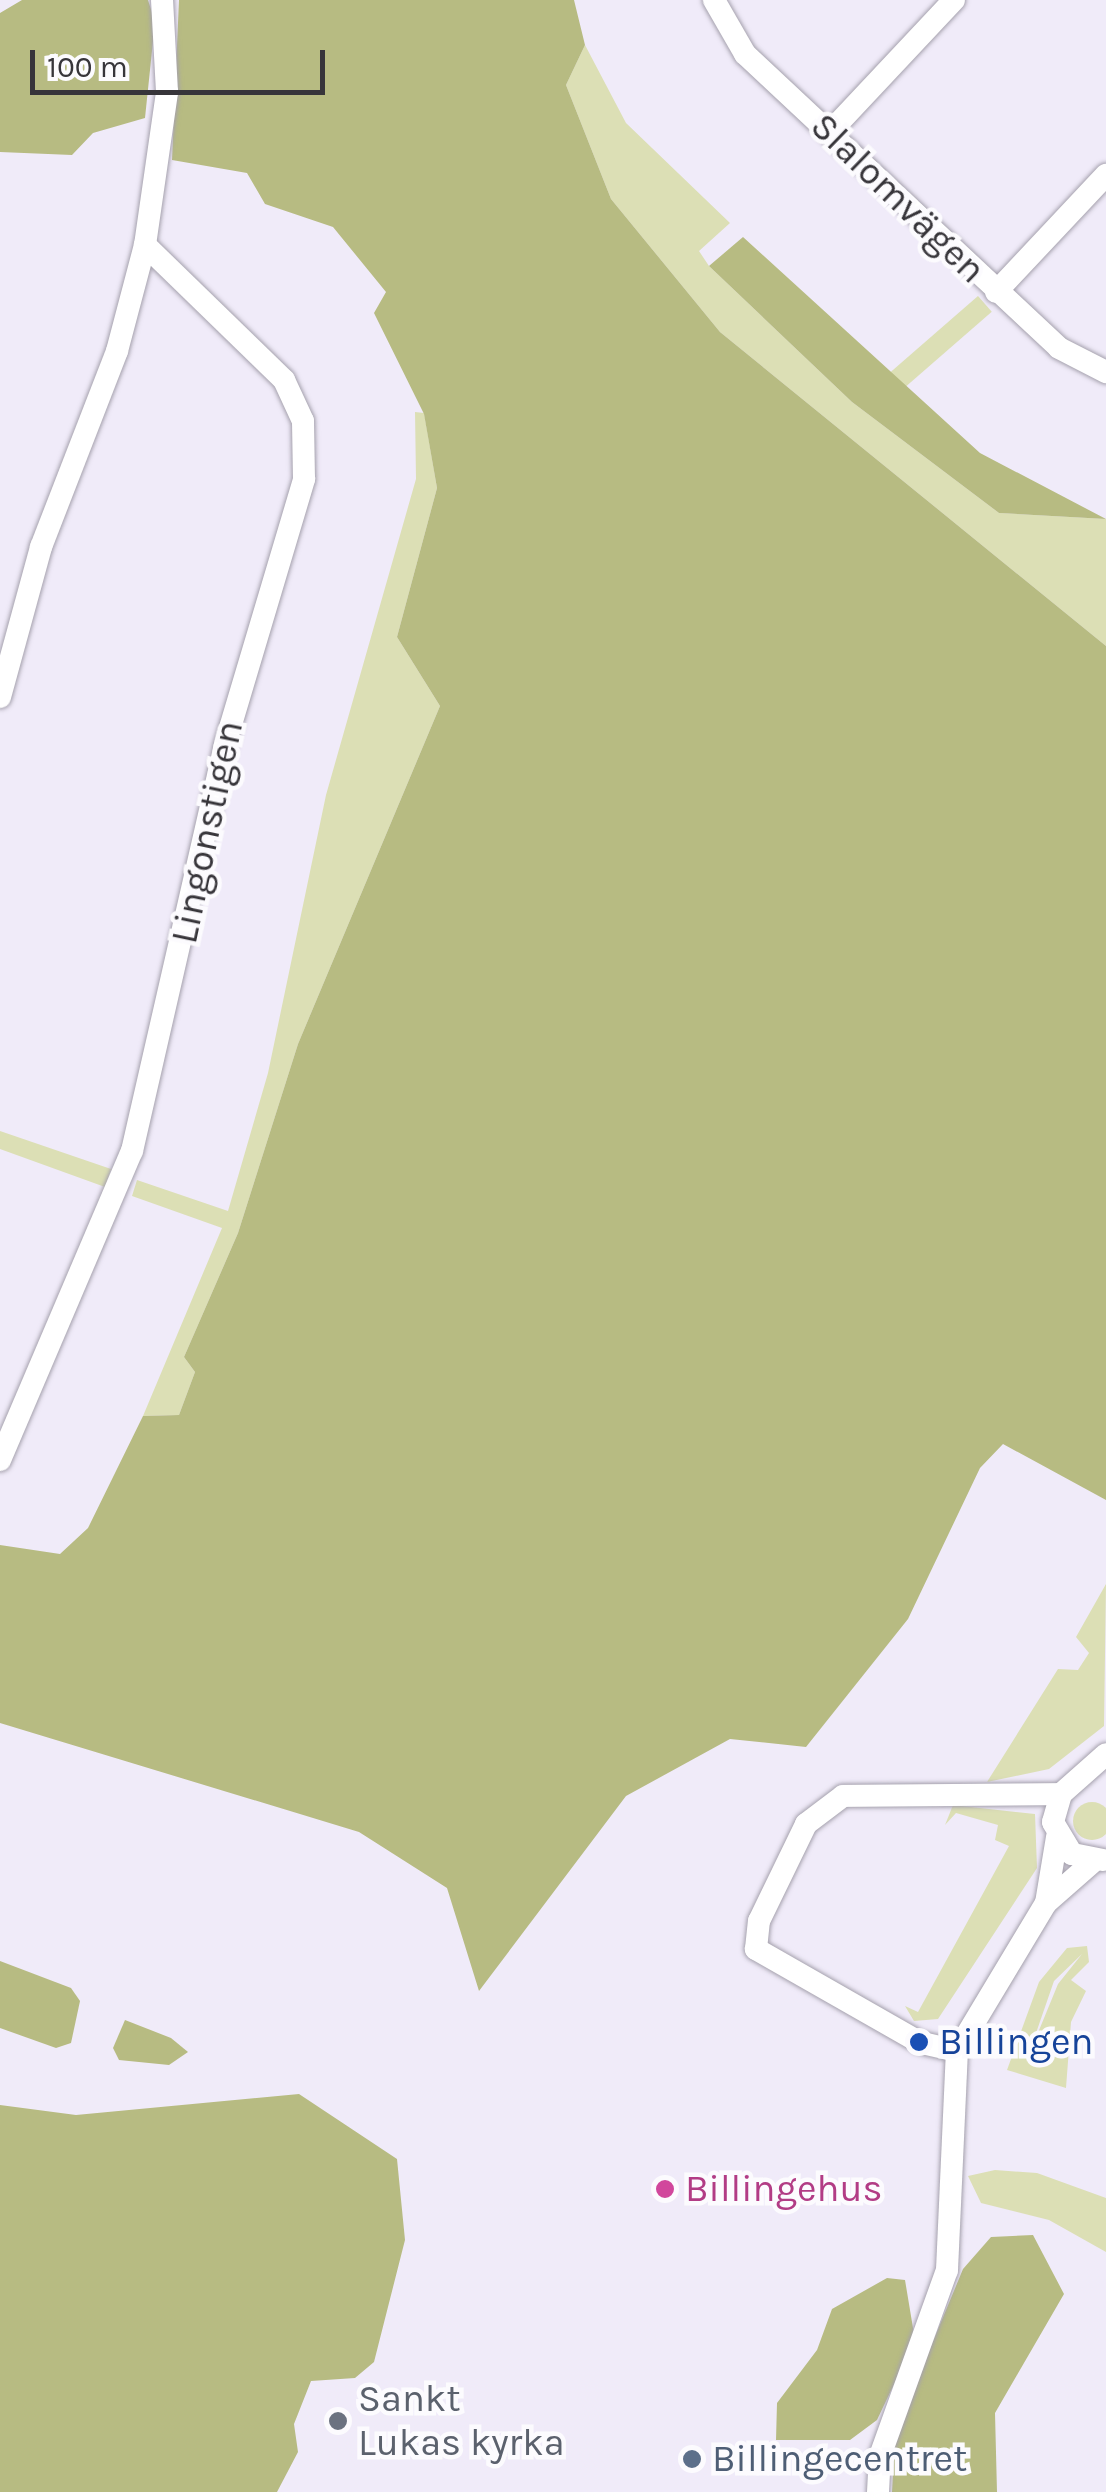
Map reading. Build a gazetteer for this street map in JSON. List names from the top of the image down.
{
  "streets": {
    "street": ["Slalomvägen", "Lingonstigen"]
  },
  "places": [
    "Billingen",
    "Billingehus",
    "Sankt Lukas kyrka",
    "Billingecentret"
  ],
  "scale_bar": "100 m"
}
